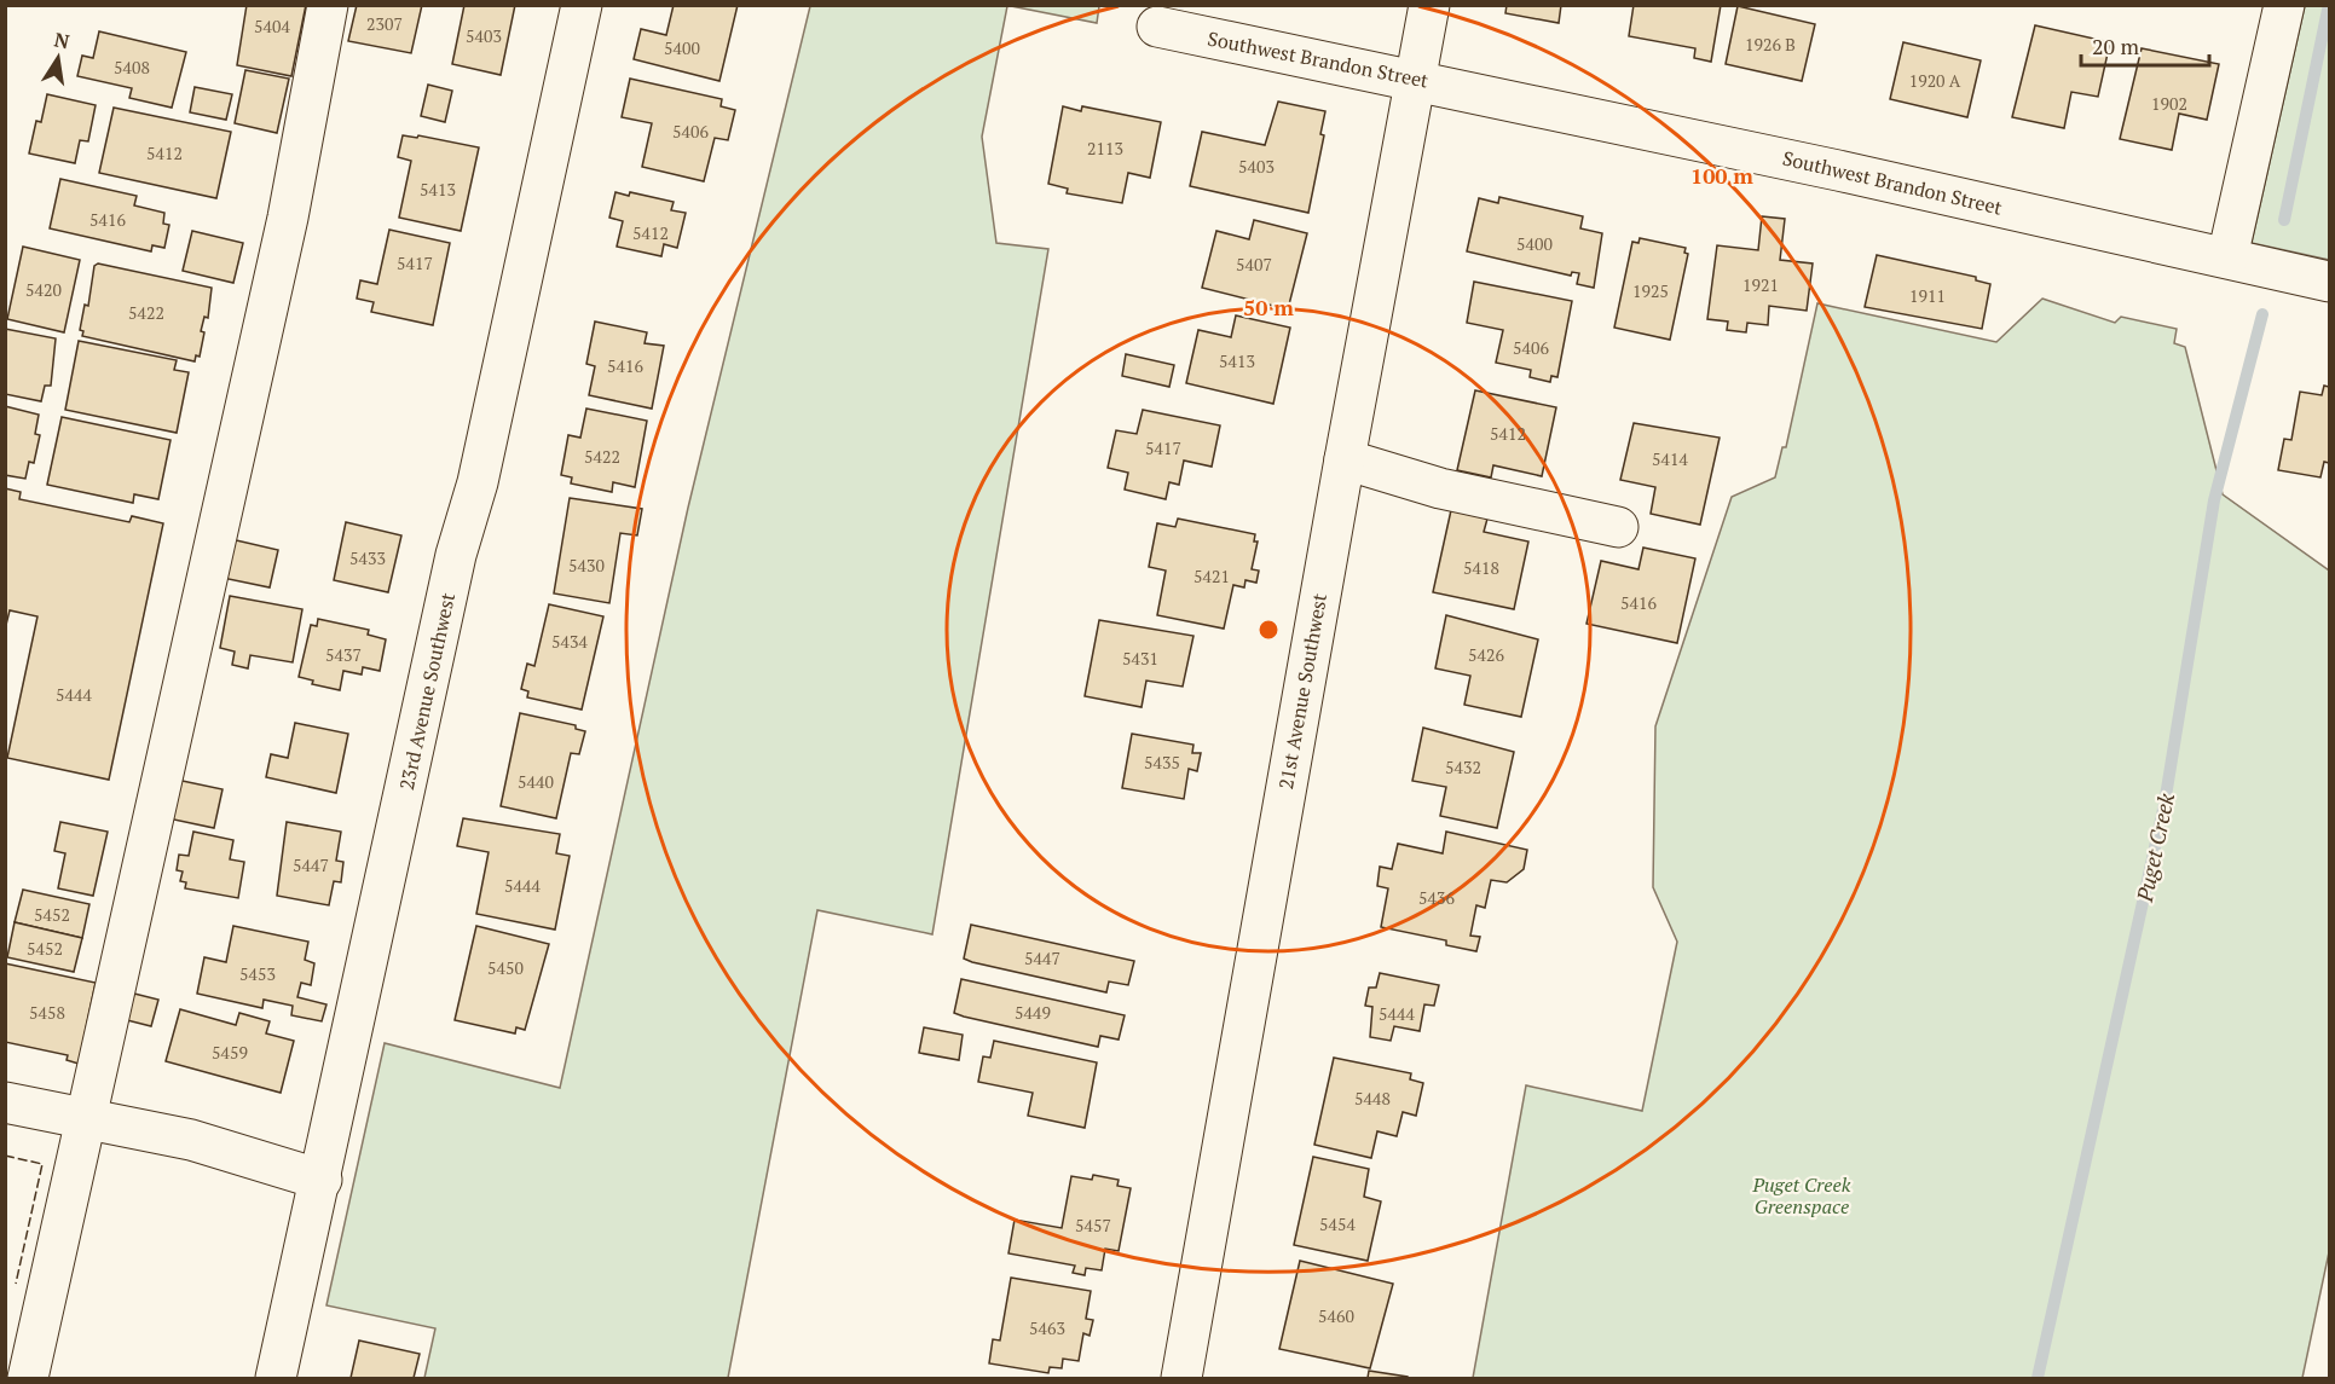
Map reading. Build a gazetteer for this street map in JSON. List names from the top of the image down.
{
  "streets": {
    "street": ["Southwest Brandon Street", "23rd Avenue Southwest", "21st Avenue Southwest"]
  },
  "crossings": [
    ["Southwest Brandon Street", "21st Avenue Southwest"]
  ],
  "water": ["Puget Creek"],
  "parks": ["Puget Creek Greenspace"],
  "house_numbers": [
    "2307",
    "5404",
    "5403",
    "1926 B",
    "5400",
    "5408",
    "1920 A",
    "1902",
    "5406",
    "2113",
    "5412",
    "5403",
    "5413",
    "5416",
    "5412",
    "5400",
    "5417",
    "5407",
    "1921",
    "5420",
    "1925",
    "1911",
    "5422",
    "5406",
    "5413",
    "5416",
    "5412",
    "5417",
    "5422",
    "5414",
    "5433",
    "5430",
    "5418",
    "5421",
    "5416",
    "5434",
    "5437",
    "5426",
    "5431",
    "5444",
    "5435",
    "5432",
    "5440",
    "5447",
    "5444",
    "5436",
    "5452",
    "5452",
    "5447",
    "5450",
    "5453",
    "5458",
    "5449",
    "5444",
    "5459",
    "5448",
    "5454",
    "5457",
    "5460",
    "5463"
  ],
  "scale_bar": "20 m",
  "north": "top",
  "rings": ["100 m", "50 m"]
}
